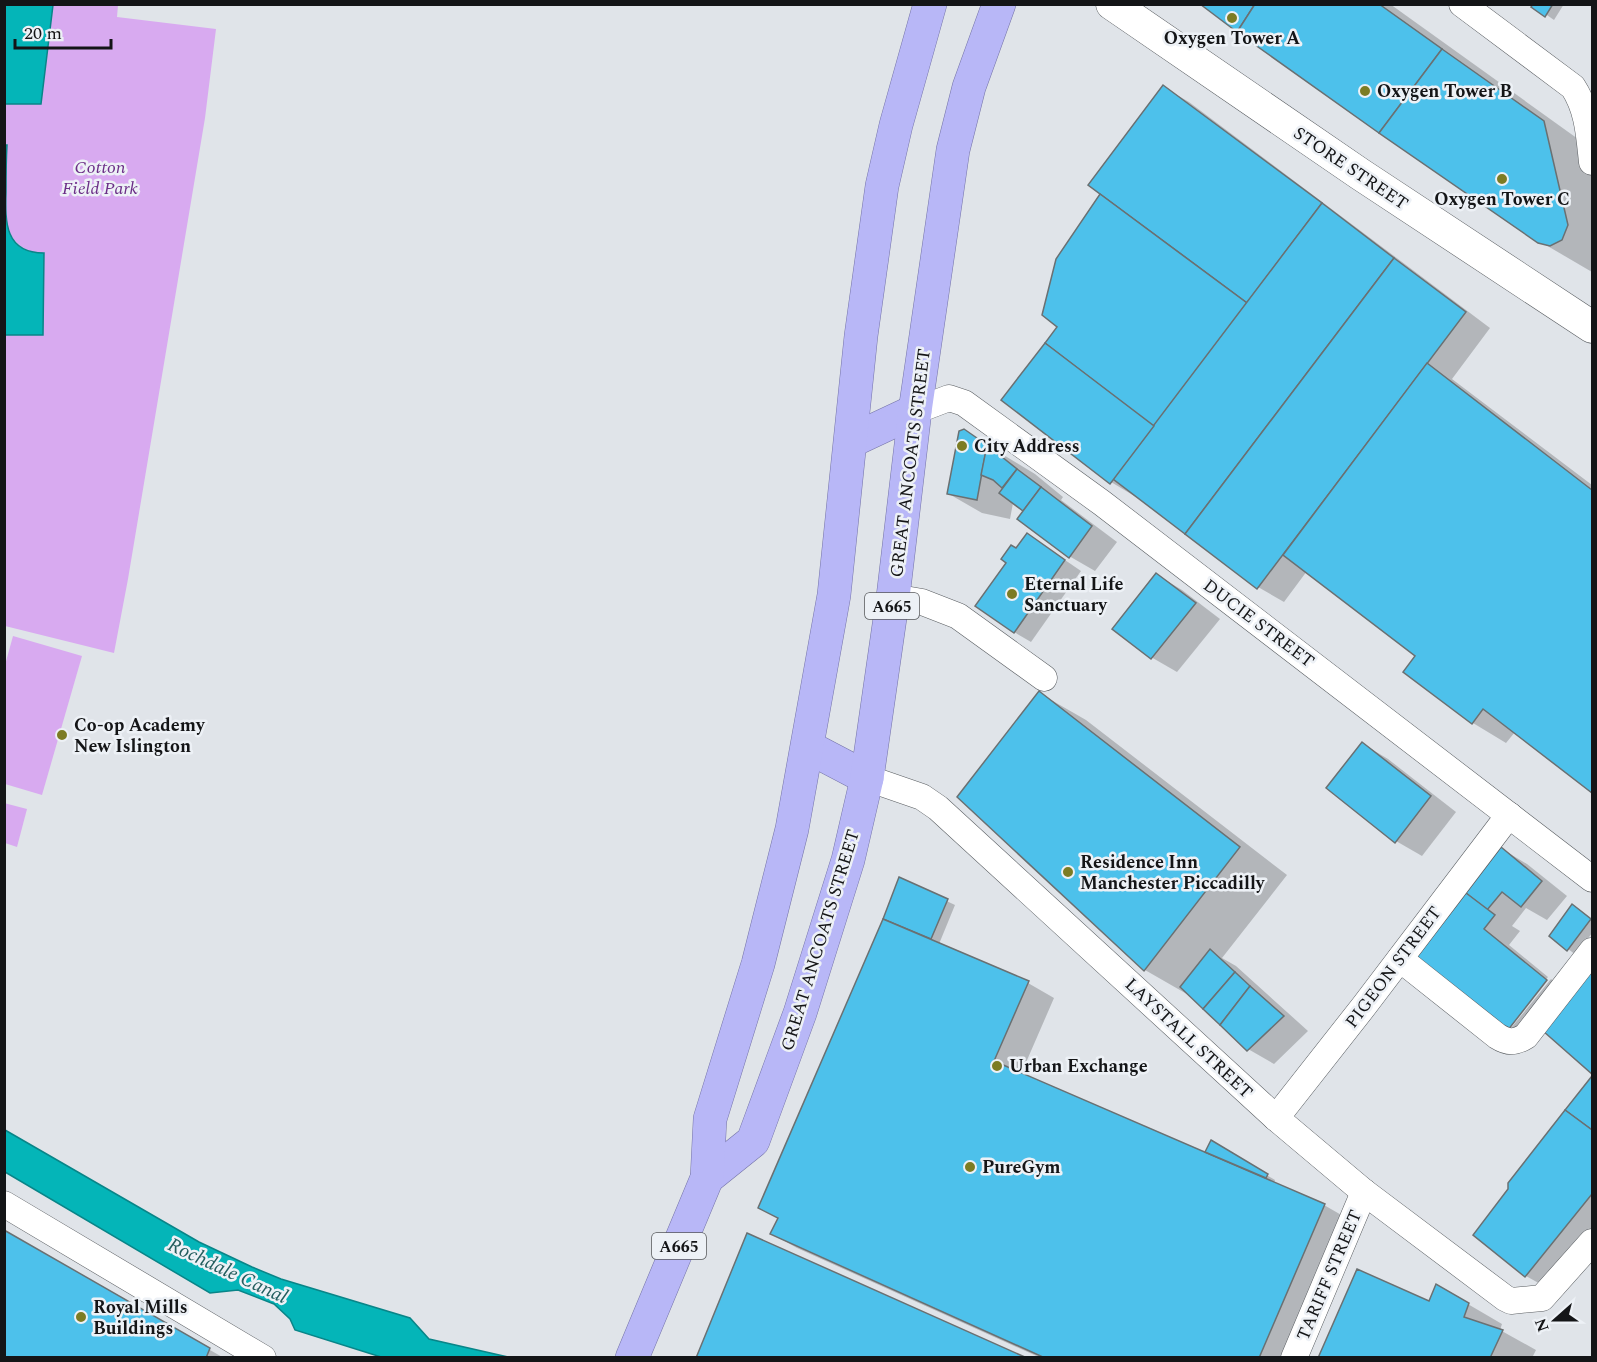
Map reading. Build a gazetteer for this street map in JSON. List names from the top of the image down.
{
  "streets": {
    "highway": ["GREAT ANCOATS STREET", "A665"],
    "street": [
      "STORE STREET",
      "DUCIE STREET",
      "PIGEON STREET",
      "LAYSTALL STREET",
      "TARIFF STREET"
    ]
  },
  "crossings": [
    ["GREAT ANCOATS STREET", "DUCIE STREET"],
    ["GREAT ANCOATS STREET", "LAYSTALL STREET"],
    ["DUCIE STREET", "PIGEON STREET"],
    ["PIGEON STREET", "LAYSTALL STREET"],
    ["LAYSTALL STREET", "TARIFF STREET"]
  ],
  "water": ["Rochdale Canal"],
  "parks": ["Cotton Field Park"],
  "places": [
    "Oxygen Tower A",
    "Oxygen Tower B",
    "Oxygen Tower C",
    "City Address",
    "Eternal Life Sanctuary",
    "Co-op Academy New Islington",
    "Residence Inn Manchester Piccadilly",
    "Urban Exchange",
    "PureGym",
    "Royal Mills Buildings"
  ],
  "scale_bar": "20 m",
  "north": "left"
}
